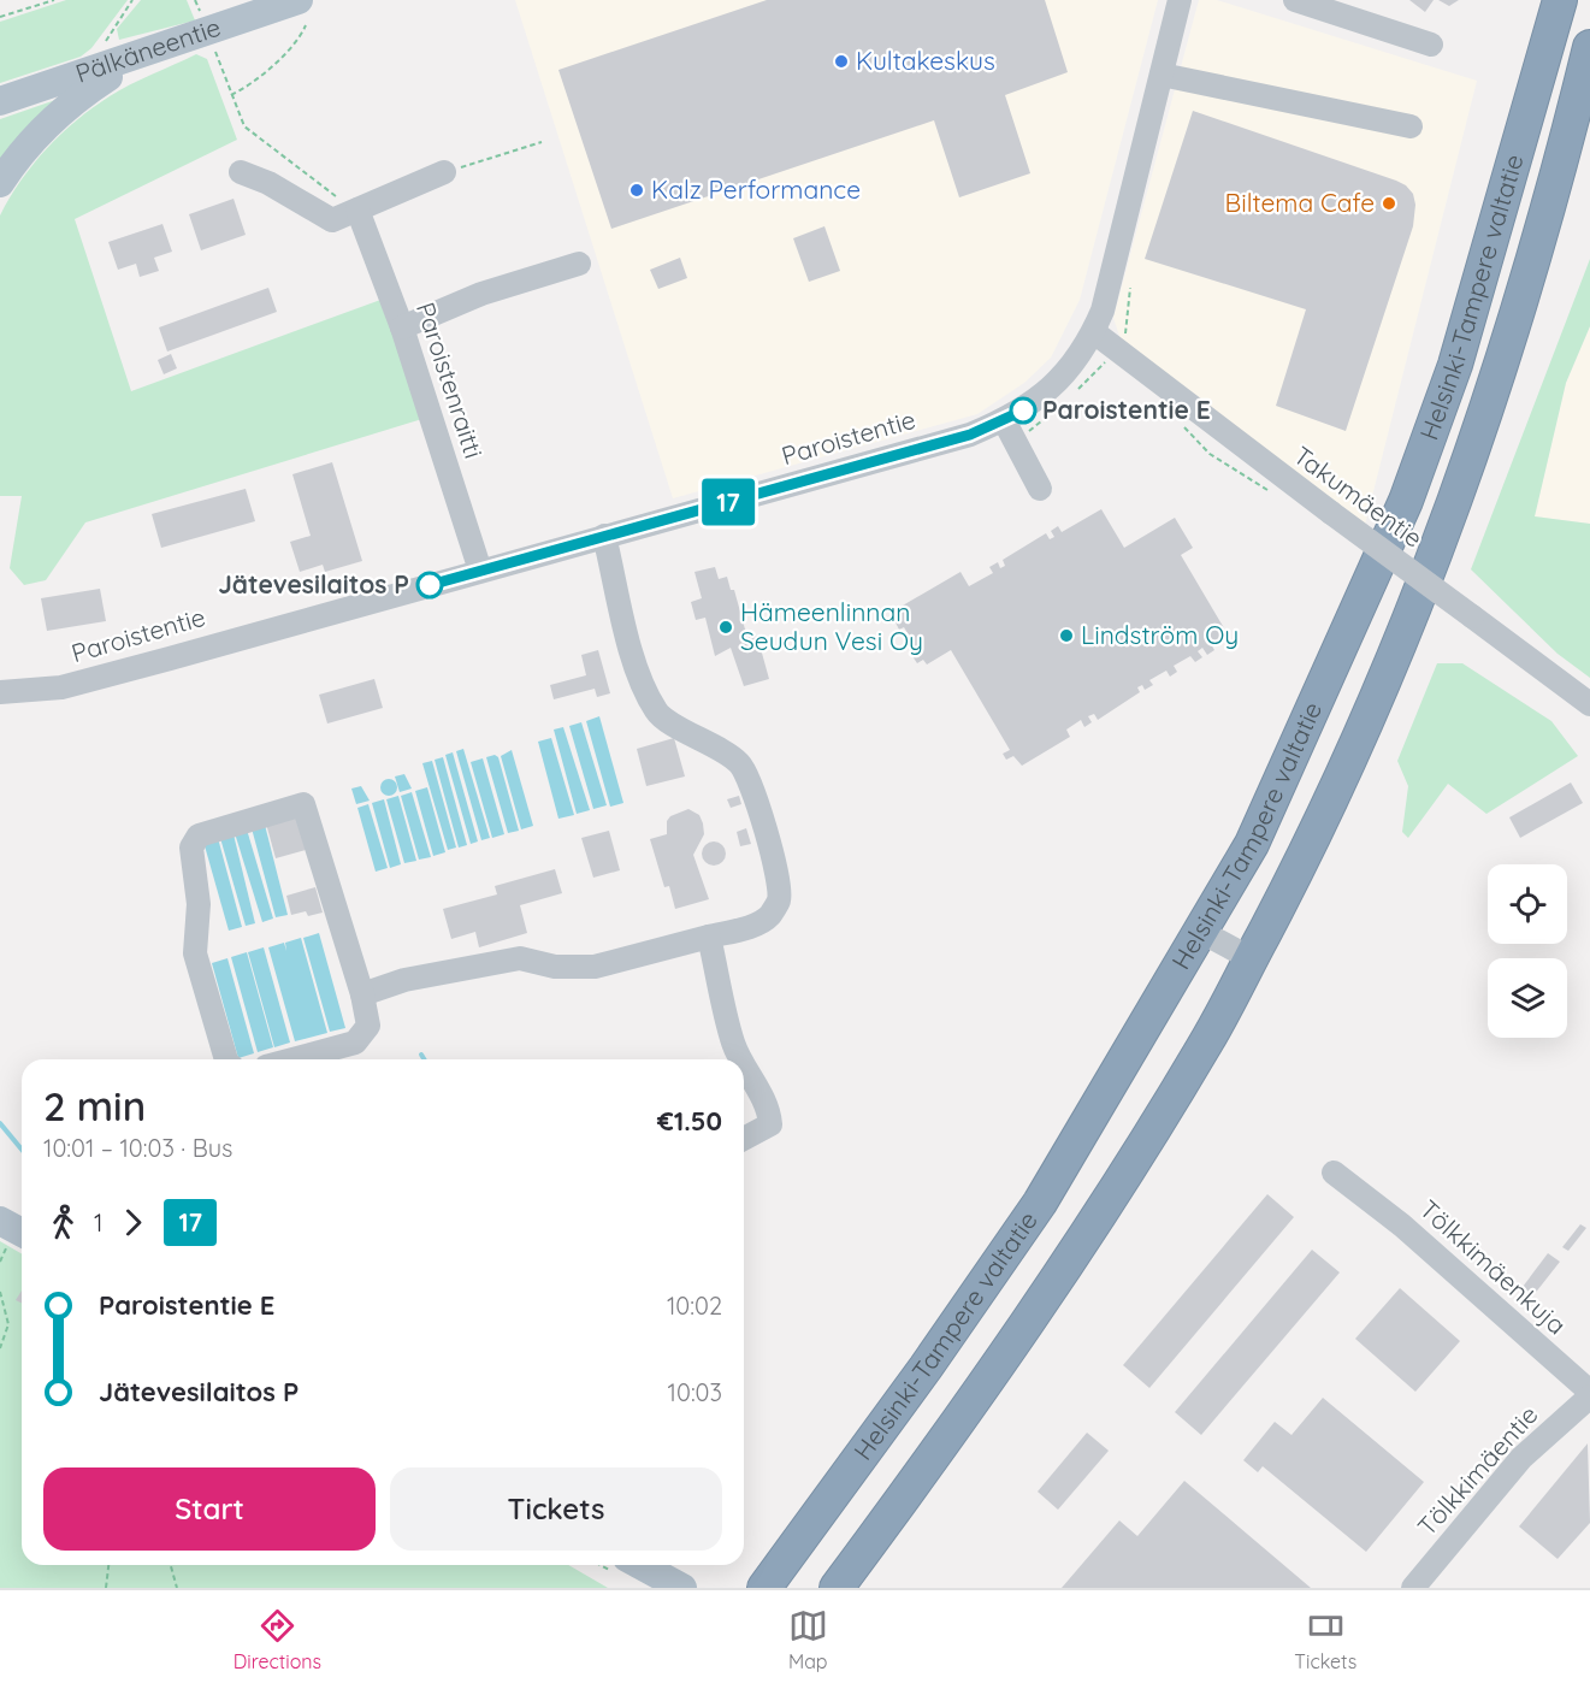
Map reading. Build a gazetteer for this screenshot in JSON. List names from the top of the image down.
{
  "streets": {
    "highway": ["Helsinki-Tampere valtatie"],
    "main road": ["Pälkäneentie"],
    "street": [
      "Paroistenraitti",
      "Paroistentie",
      "Takumäentie",
      "Tölkkimäenkuja",
      "Tölkkimäentie"
    ]
  },
  "crossings": [
    ["Paroistenraitti", "Paroistentie"],
    ["Paroistentie", "Takumäentie"],
    ["Tölkkimäenkuja", "Tölkkimäentie"]
  ],
  "places": [
    "Kultakeskus",
    "Kalz Performance",
    "Biltema Cafe",
    "Paroistentie E",
    "Jätevesilaitos P",
    "Hämeenlinnan Seudun Vesi Oy",
    "Lindström Oy"
  ],
  "lines": ["bus line 17"],
  "page": {
    "on_map": "17",
    "heading": ["2 min", "10:01 – 10:03 · Bus", "€1.50"],
    "legs": ["1", "17"],
    "list": [
      {
        "name": "Paroistentie E",
        "value": "10:02"
      },
      {
        "name": "Jätevesilaitos P",
        "value": "10:03"
      }
    ],
    "buttons": ["Start", "Tickets"],
    "tabs": ["Directions", "Map", "Tickets"]
  }
}
